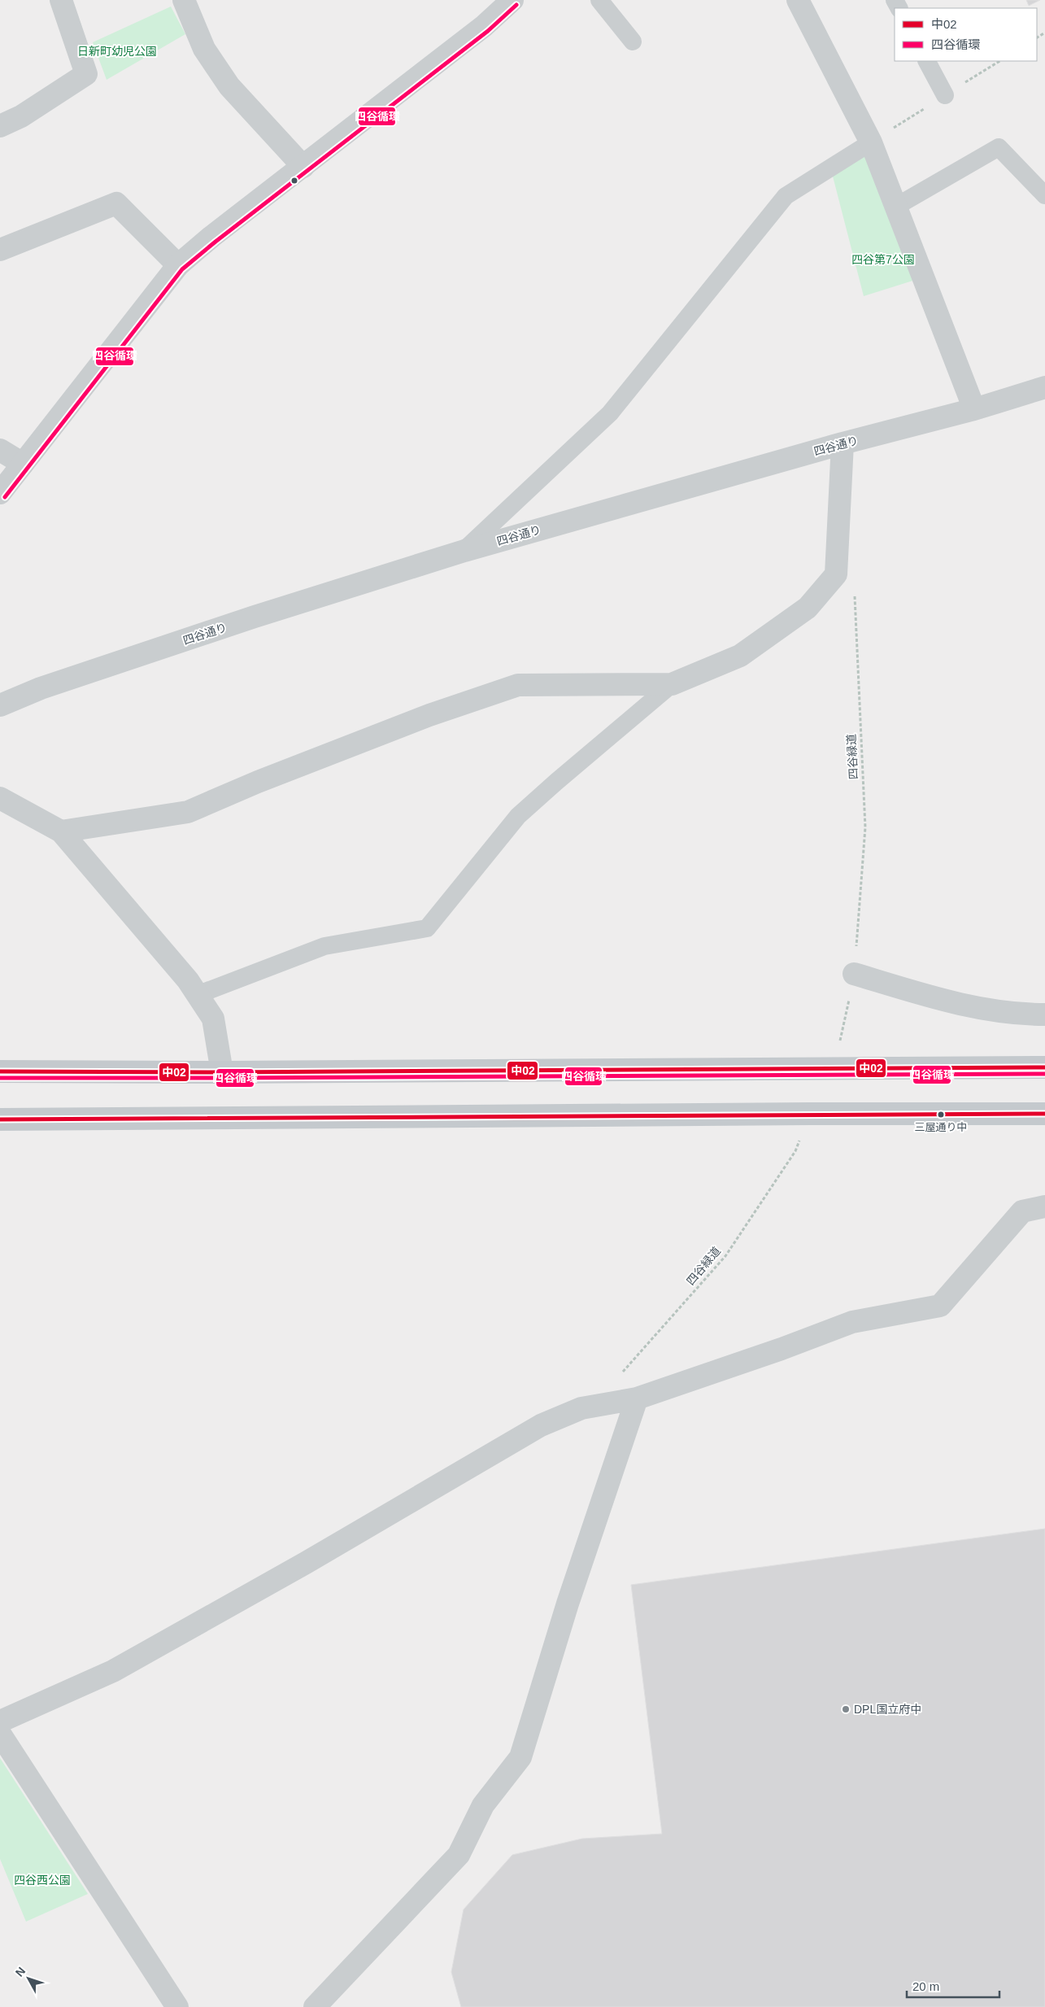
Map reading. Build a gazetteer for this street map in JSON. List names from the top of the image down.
{
  "streets": {
    "street": ["四谷通り"],
    "path": ["四谷緑道"]
  },
  "parks": ["日新町幼児公園", "四谷第7公園", "四谷西公園"],
  "places": ["三屋通り中", "DPL国立府中"],
  "lines": ["transit line 四谷循環", "transit line 中02"],
  "legend": ["中02", "四谷循環"],
  "scale_bar": "20 m",
  "north": "top left"
}
